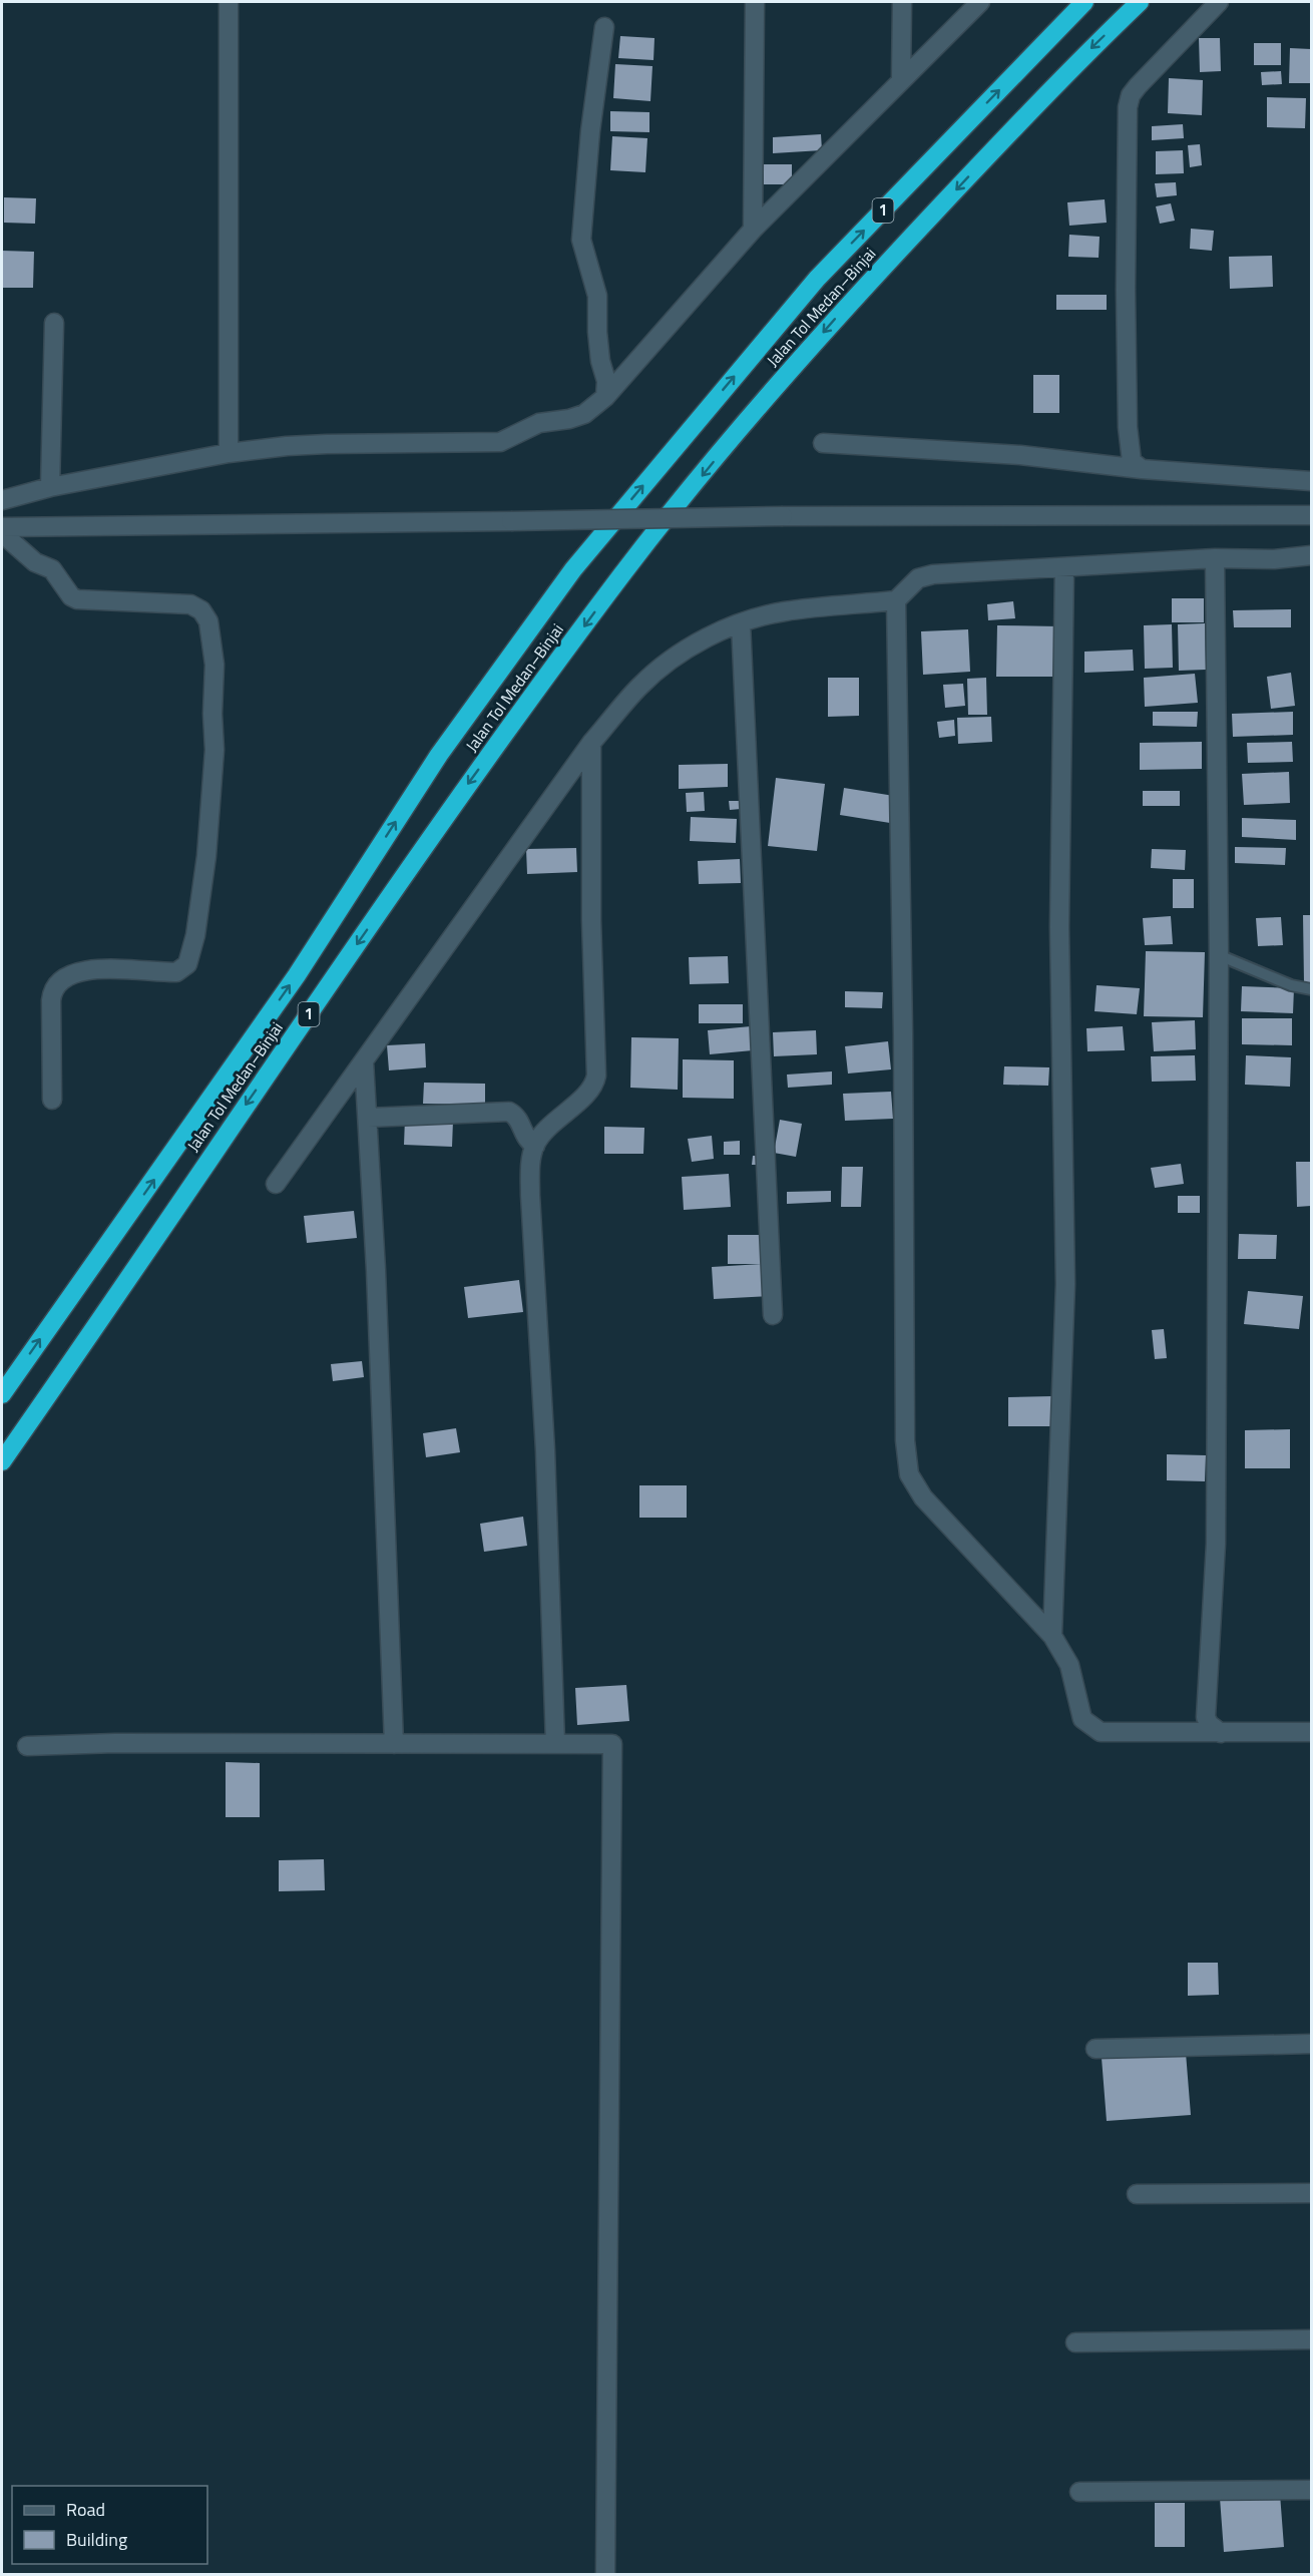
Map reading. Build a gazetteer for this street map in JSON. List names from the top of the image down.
{
  "streets": {
    "highway": ["1", "Jalan Tol Medan–Binjai"]
  },
  "legend": ["Road", "Building"]
}
